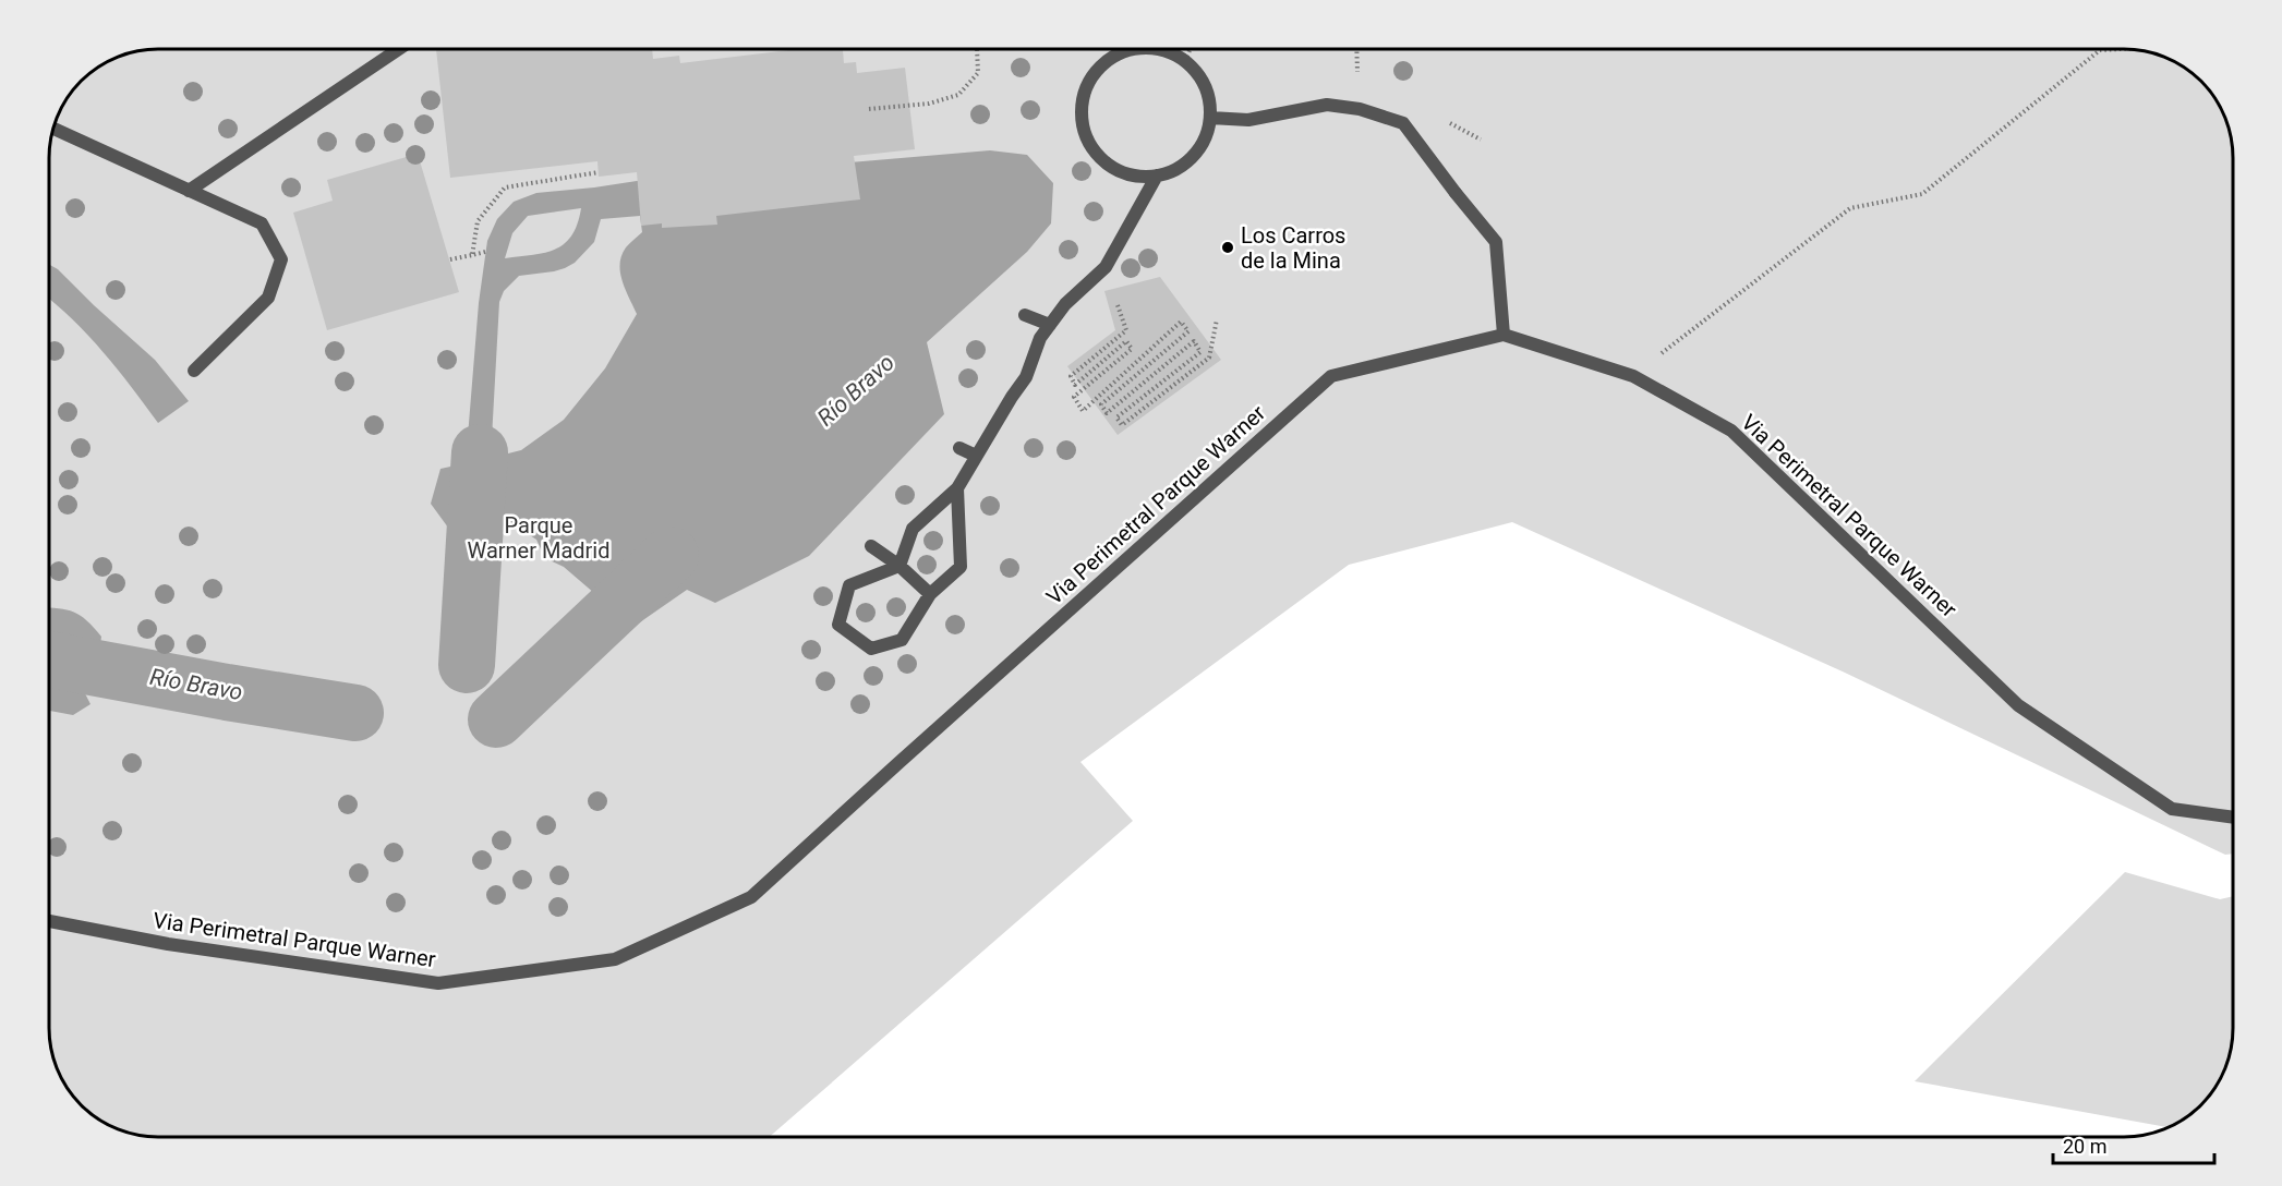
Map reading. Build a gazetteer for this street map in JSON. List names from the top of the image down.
{
  "streets": {
    "street": ["Via Perimetral Parque Warner"]
  },
  "water": ["Río Bravo"],
  "parks": ["Parque Warner Madrid"],
  "places": ["Los Carros de la Mina"],
  "scale_bar": "20 m"
}
